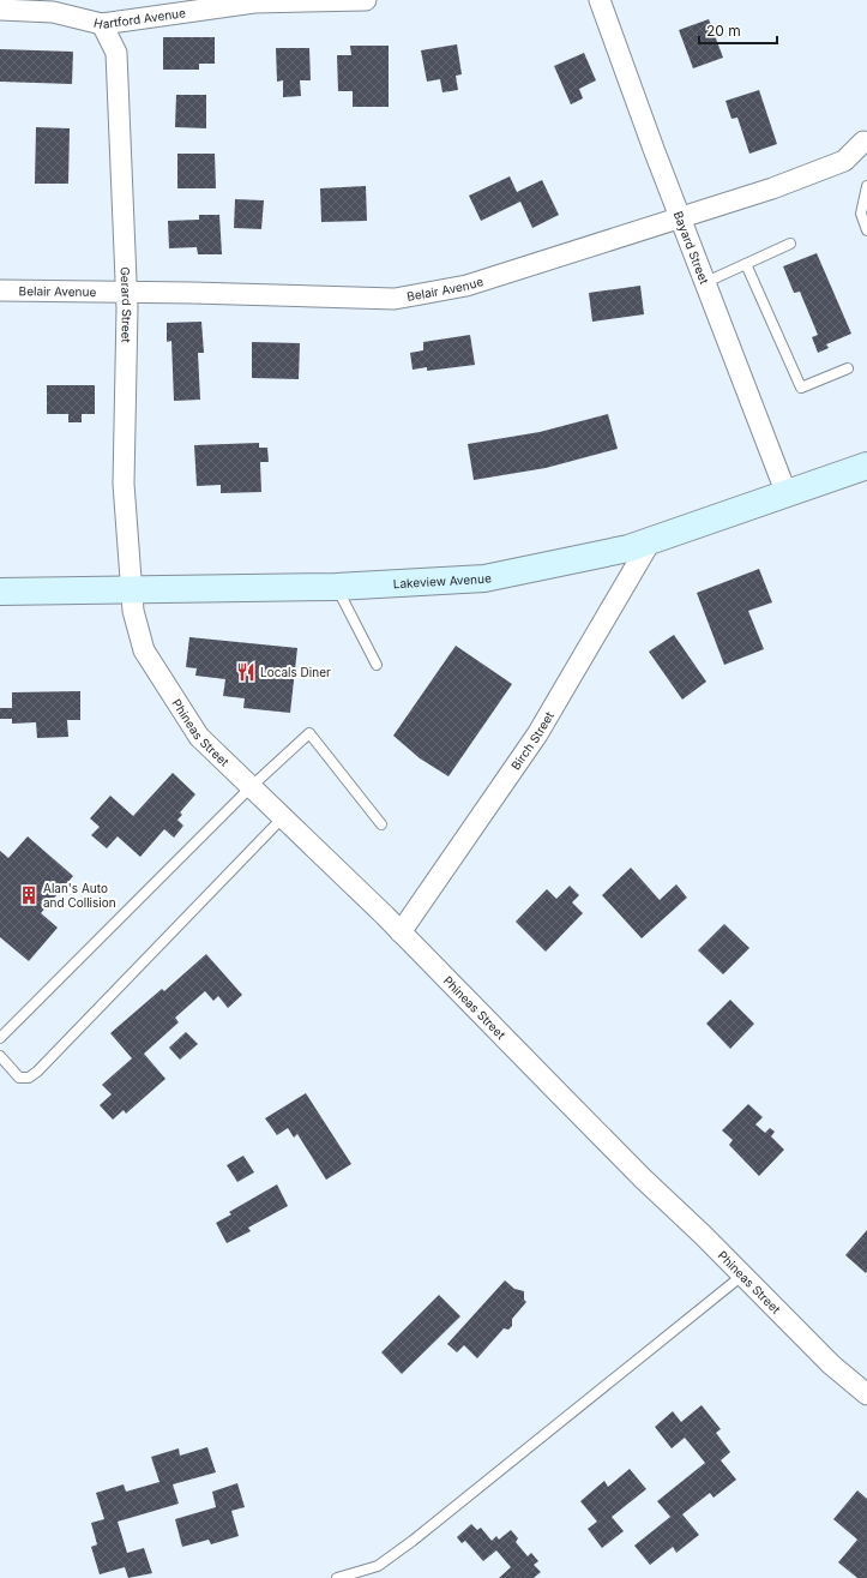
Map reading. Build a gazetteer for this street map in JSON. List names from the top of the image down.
{
  "streets": {
    "main road": ["Lakeview Avenue"],
    "street": [
      "Hartford Avenue",
      "Bayard Street",
      "Belair Avenue",
      "Gerard Street",
      "Phineas Street",
      "Birch Street"
    ]
  },
  "crossings": [
    ["Hartford Avenue", "Gerard Street"],
    ["Bayard Street", "Belair Avenue"],
    ["Bayard Street", "Lakeview Avenue"],
    ["Belair Avenue", "Gerard Street"],
    ["Gerard Street", "Lakeview Avenue"],
    ["Gerard Street", "Phineas Street"],
    ["Lakeview Avenue", "Phineas Street"],
    ["Lakeview Avenue", "Birch Street"],
    ["Phineas Street", "Birch Street"]
  ],
  "places": {
    "restaurant": ["Locals Diner"],
    "building": ["Alan's Auto and Collision"]
  },
  "scale_bar": "20 m"
}
